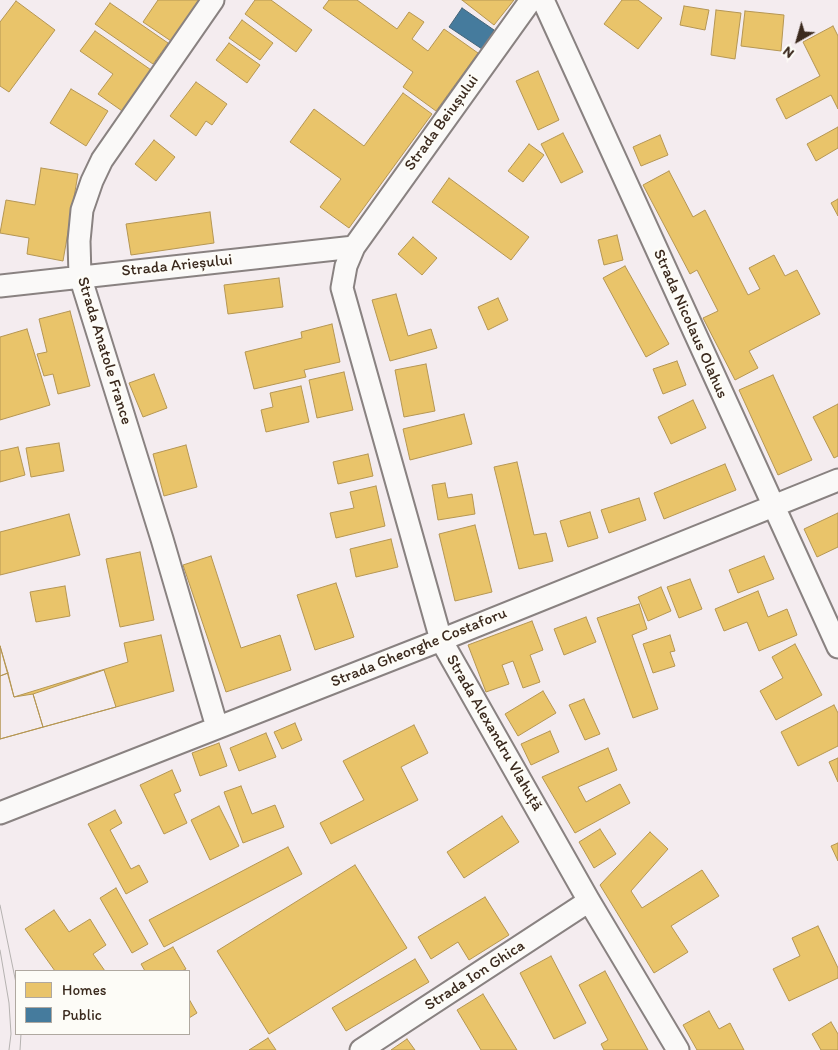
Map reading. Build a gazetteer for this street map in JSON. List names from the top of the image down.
{
  "streets": {
    "street": [
      "Strada Beiușului",
      "Strada Arieșului",
      "Strada Nicolaus Olahus",
      "Strada Anatole France",
      "Strada Gheorghe Costaforu",
      "Strada Alexandru Vlahuță",
      "Strada Ion Ghica"
    ]
  },
  "crossings": [
    ["Strada Beiușului", "Strada Arieșului"],
    ["Strada Beiușului", "Strada Alexandru Vlahuță"],
    ["Strada Arieșului", "Strada Anatole France"],
    ["Strada Arieșului", "Strada Alexandru Vlahuță"],
    ["Strada Nicolaus Olahus", "Strada Gheorghe Costaforu"],
    ["Strada Anatole France", "Strada Gheorghe Costaforu"],
    ["Strada Gheorghe Costaforu", "Strada Alexandru Vlahuță"],
    ["Strada Alexandru Vlahuță", "Strada Ion Ghica"]
  ],
  "legend": ["Homes", "Public"],
  "north": "bottom left"
}
